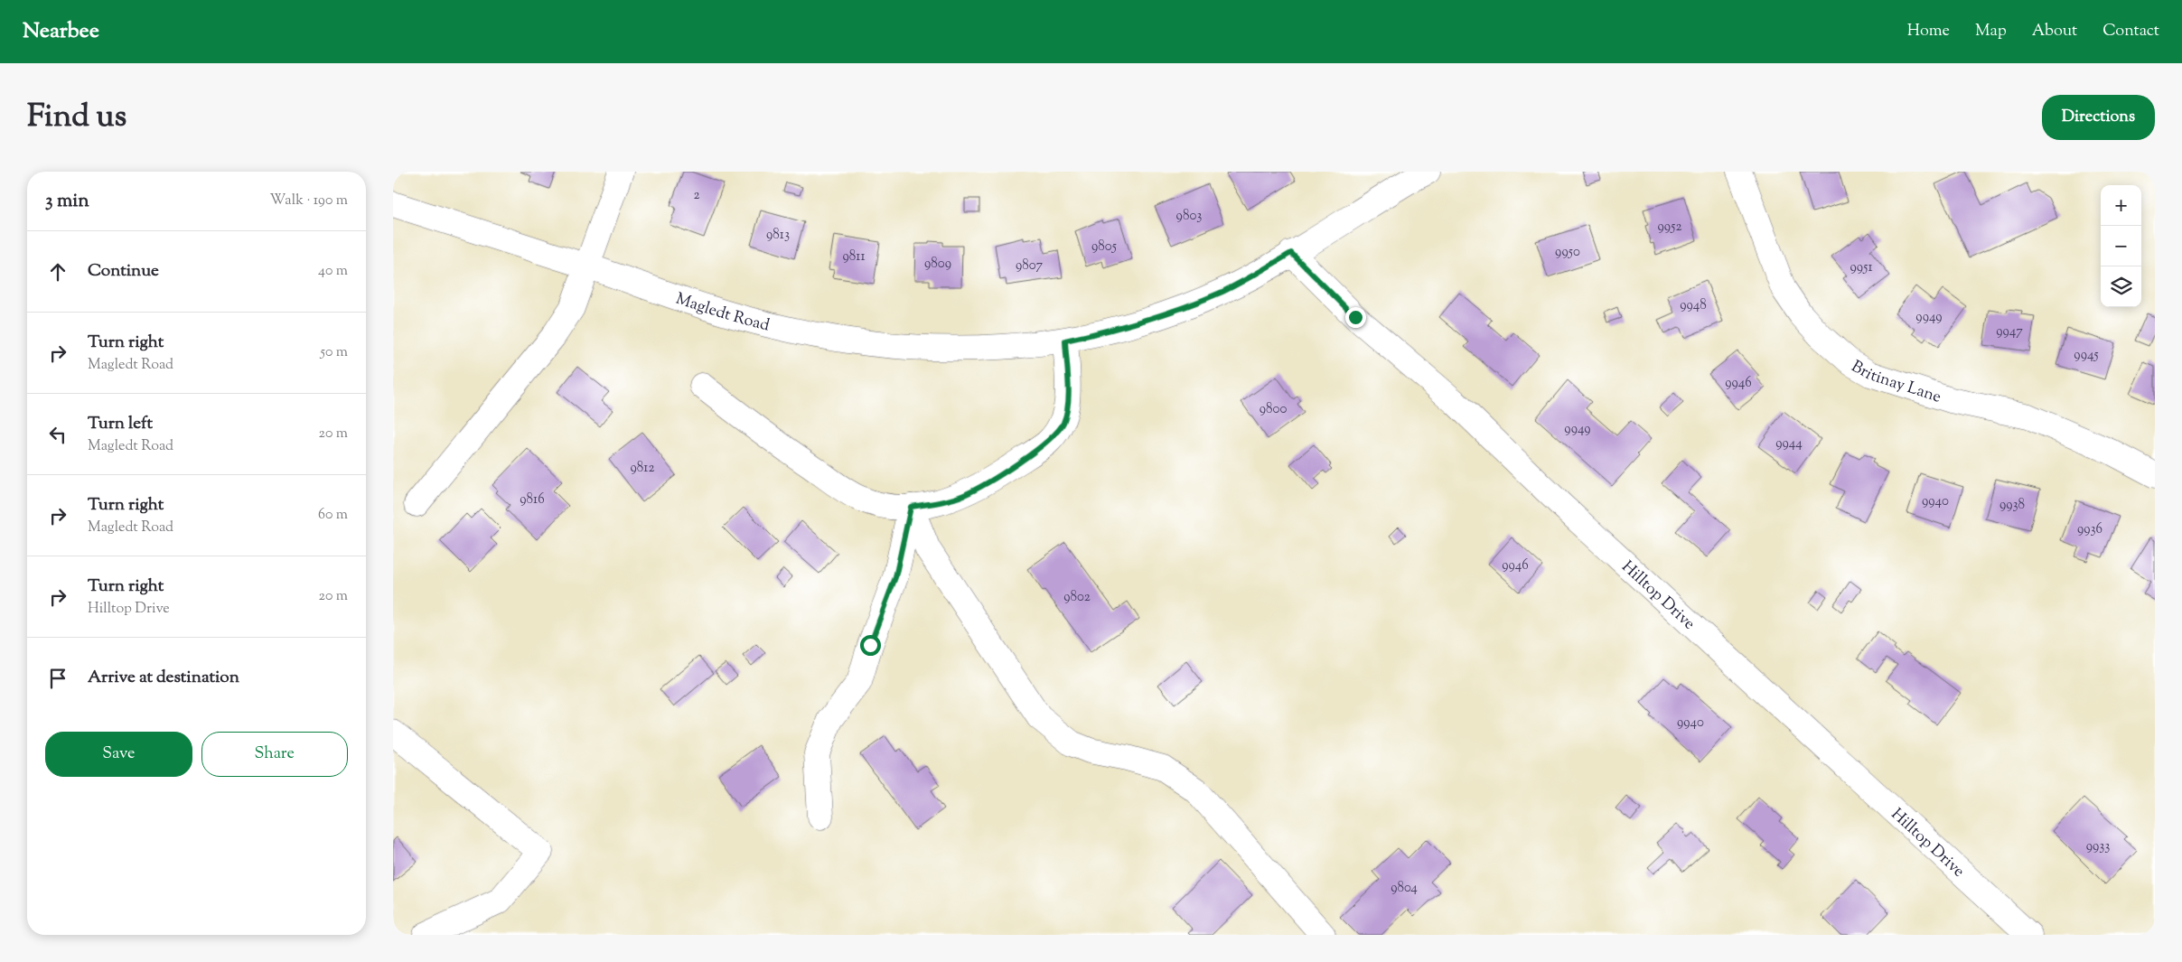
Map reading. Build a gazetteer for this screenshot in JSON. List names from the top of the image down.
{
  "streets": {
    "street": ["Magledt Road", "Britinay Lane", "Hilltop Drive"]
  },
  "crossings": [
    ["Magledt Road", "Hilltop Drive"]
  ],
  "house_numbers": [
    "2",
    "9803",
    "9952",
    "9813",
    "9805",
    "9950",
    "9811",
    "9809",
    "9807",
    "9951",
    "9948",
    "9949",
    "9947",
    "9945",
    "9946",
    "9800",
    "9949",
    "9944",
    "9812",
    "9816",
    "9940",
    "9938",
    "9936",
    "9946",
    "9802",
    "9940",
    "9933",
    "9804"
  ],
  "page": {
    "header": "Nearbee",
    "nav": [
      "Home",
      "Map",
      "About",
      "Contact"
    ],
    "title": "Find us",
    "buttons": [
      "Directions",
      ["Save", "Share"]
    ],
    "heading": ["3 min", "Walk · 190 m"],
    "map_buttons": ["+", "−"],
    "list": [
      ["Continue", "40 m"],
      ["Turn right", "Magledt Road", "50 m"],
      ["Turn left", "Magledt Road", "20 m"],
      ["Turn right", "Magledt Road", "60 m"],
      ["Turn right", "Hilltop Drive", "20 m"],
      "Arrive at destination"
    ]
  }
}
